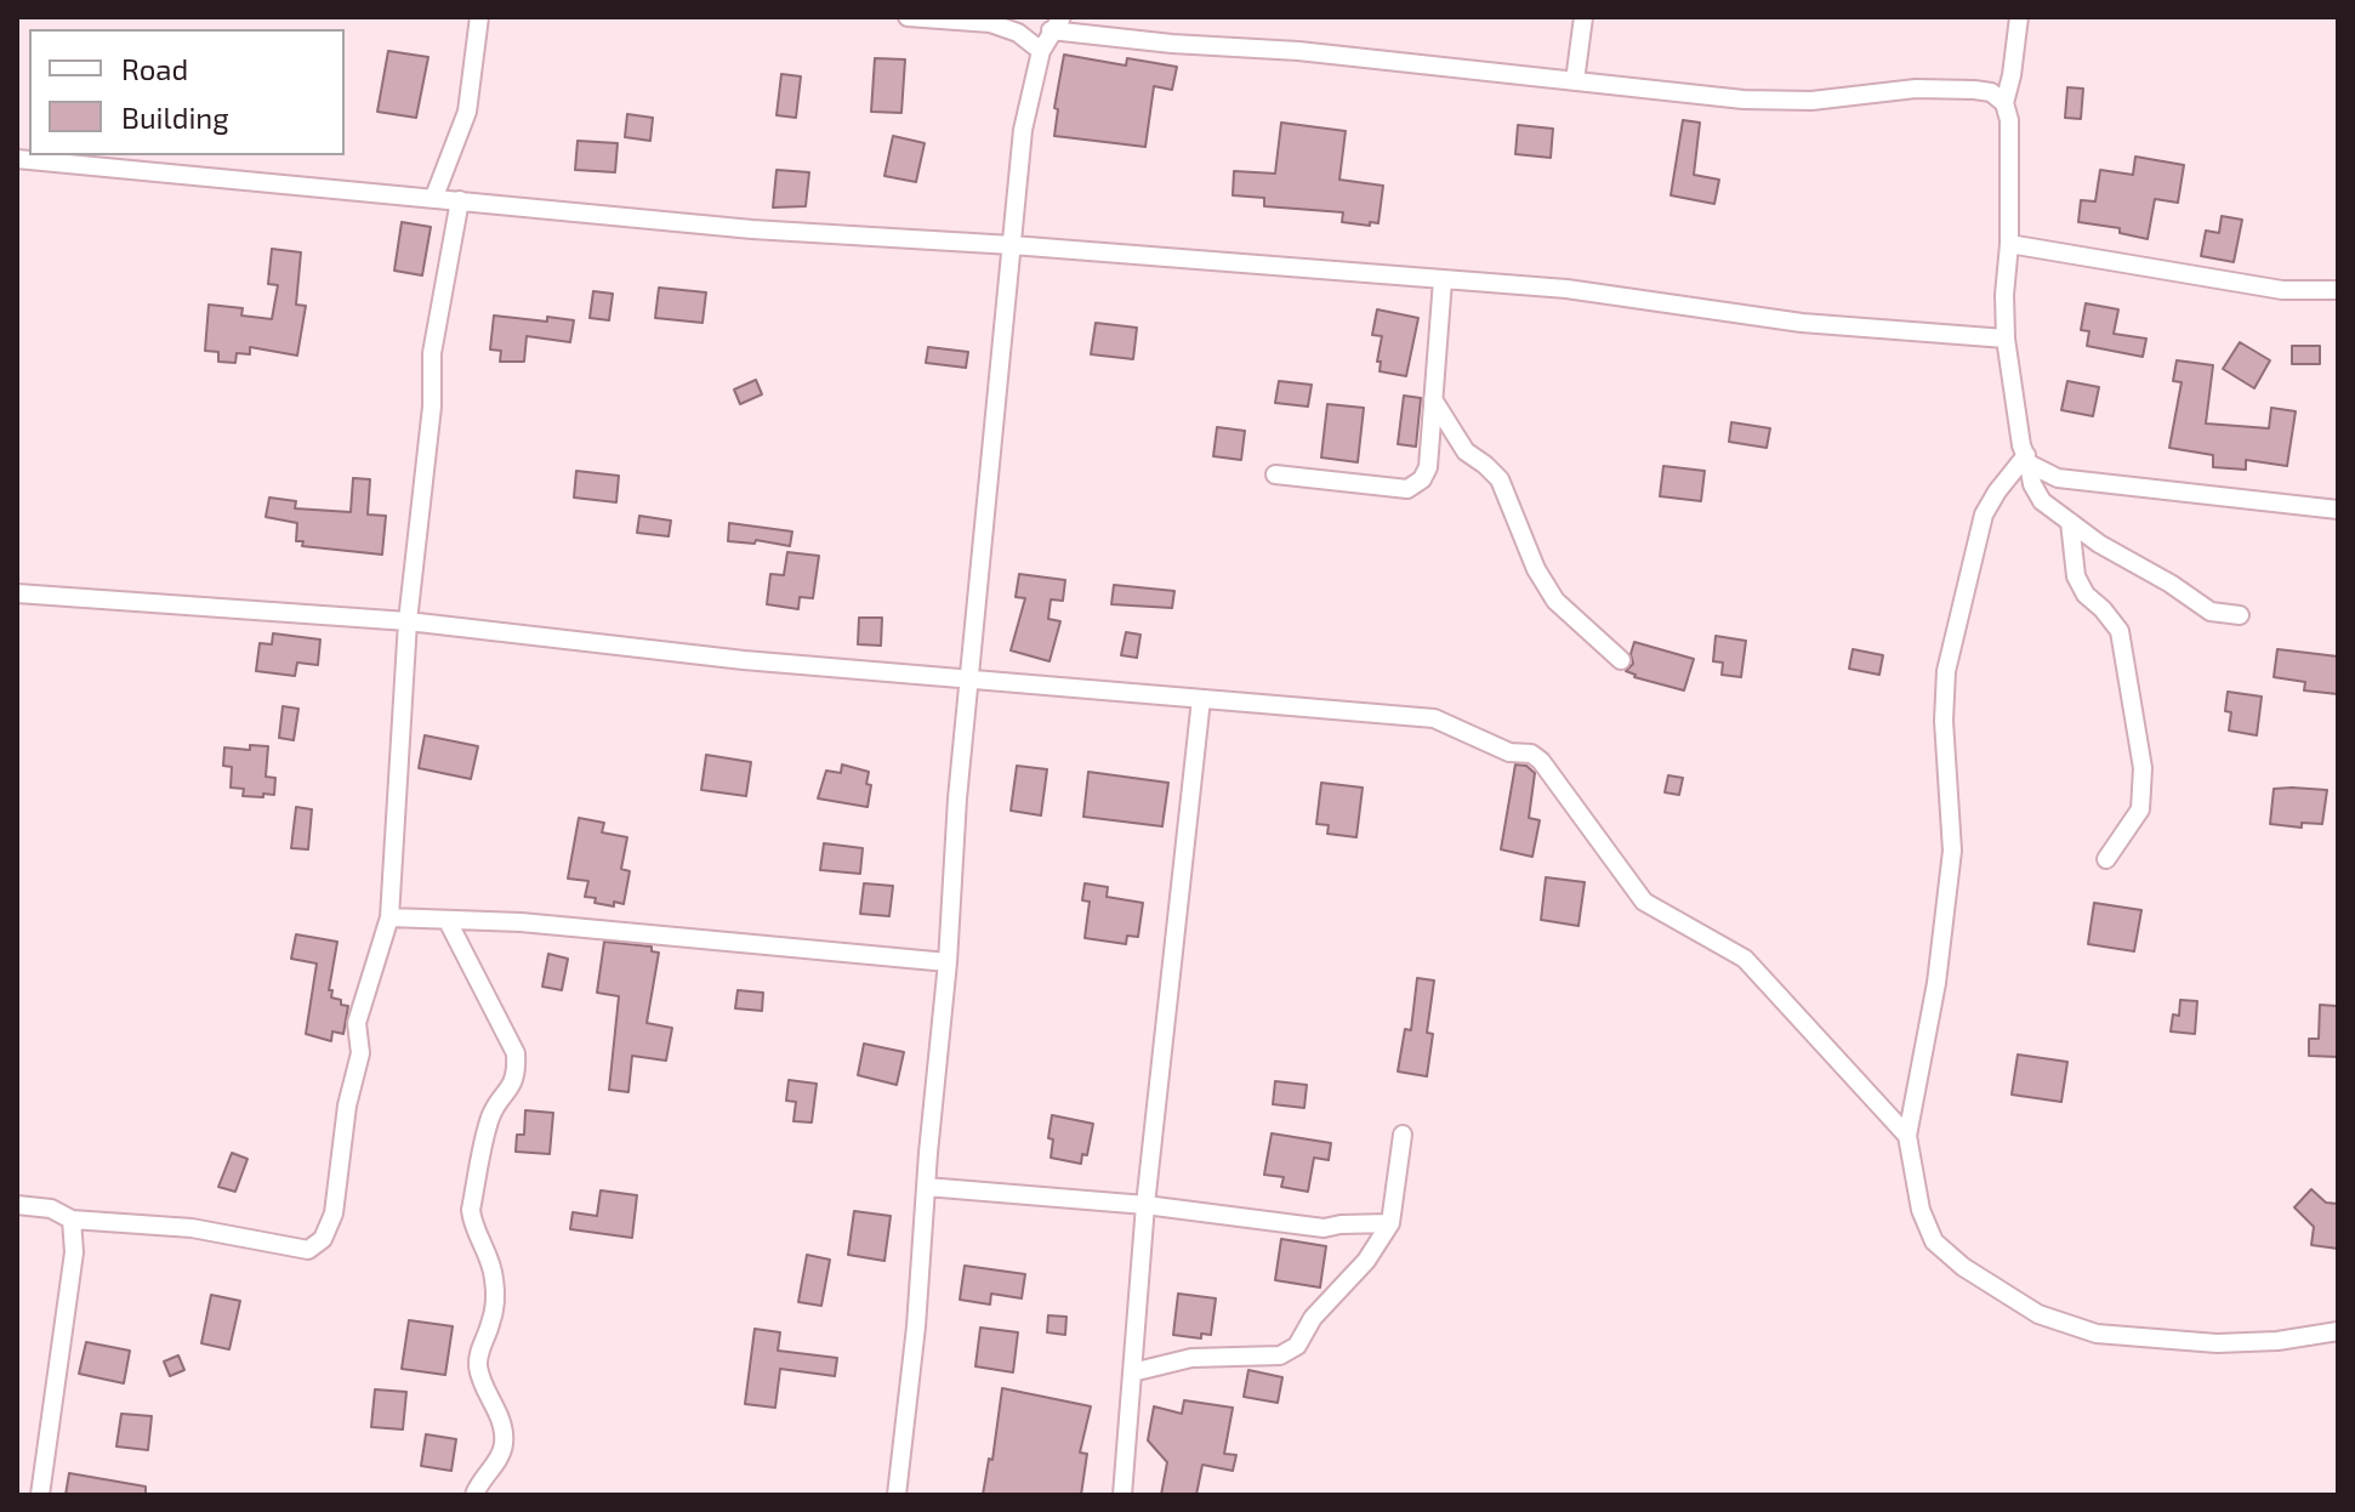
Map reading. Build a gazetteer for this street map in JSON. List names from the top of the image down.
{
  "legend": ["Road", "Building"]
}
